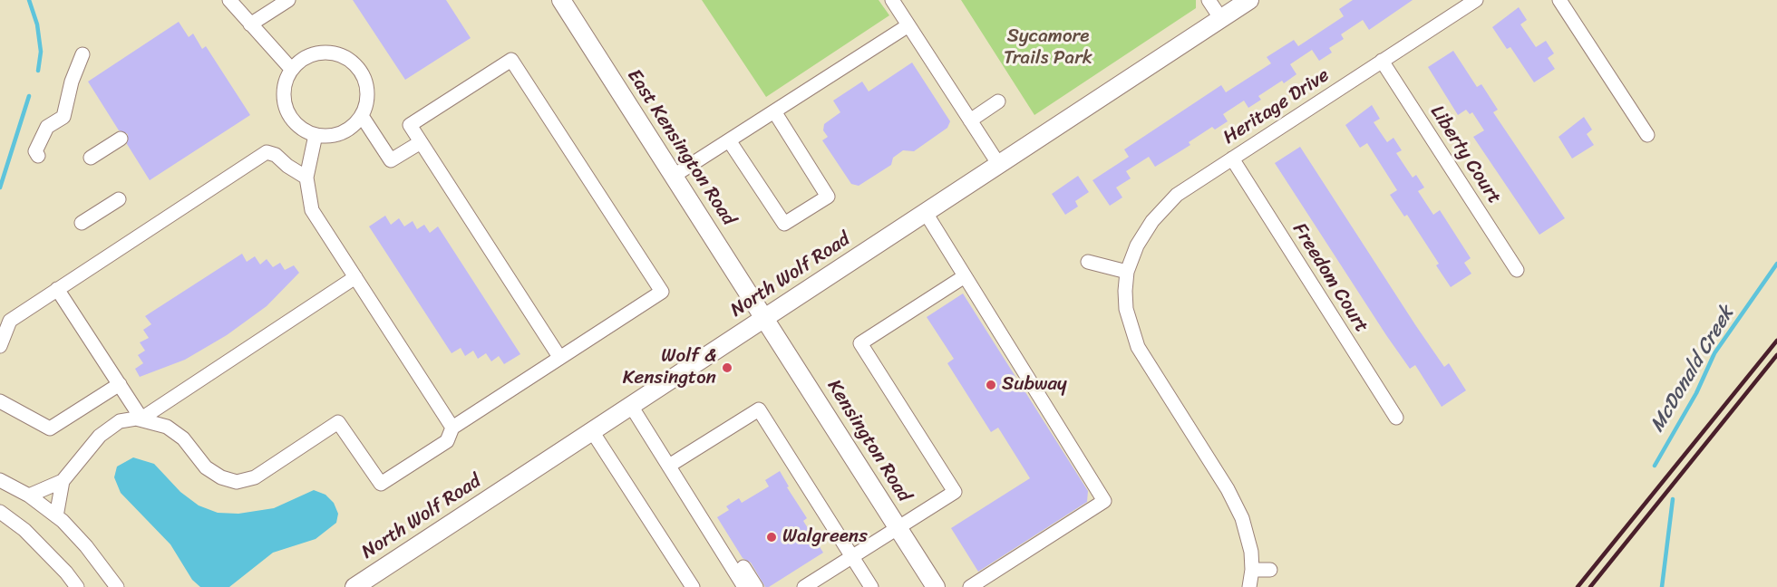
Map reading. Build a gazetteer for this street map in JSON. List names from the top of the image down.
{
  "streets": {
    "main road": ["East Kensington Road", "North Wolf Road", "Kensington Road"],
    "street": ["Heritage Drive", "Liberty Court", "Freedom Court"]
  },
  "crossings": [
    ["Heritage Drive", "Liberty Court"],
    ["Heritage Drive", "Freedom Court"],
    ["East Kensington Road", "North Wolf Road"],
    ["East Kensington Road", "Kensington Road"],
    ["North Wolf Road", "Kensington Road"]
  ],
  "water": ["McDonald Creek"],
  "parks": ["Sycamore Trails Park"],
  "places": ["Wolf & Kensington", "Subway", "Walgreens"]
}
